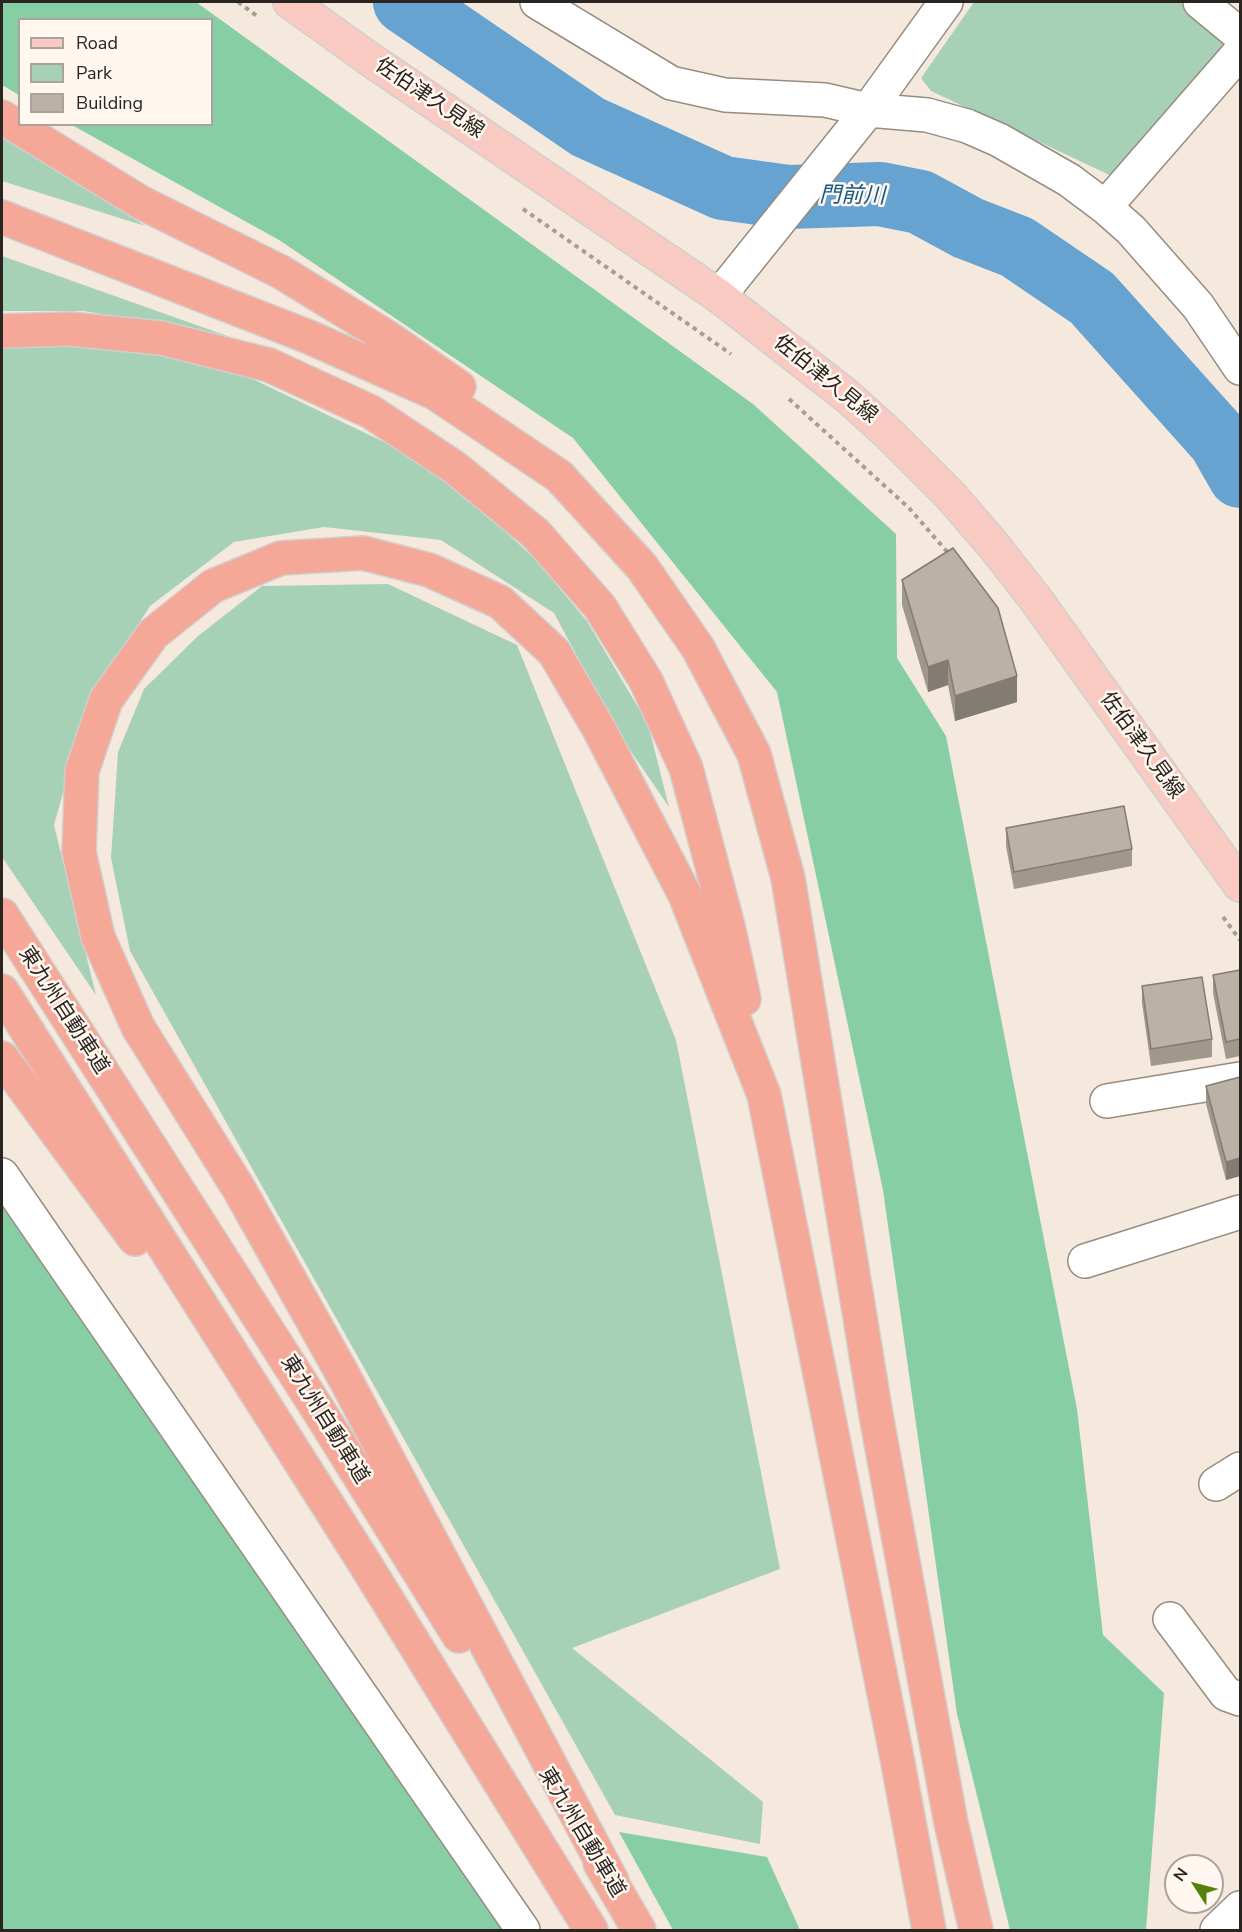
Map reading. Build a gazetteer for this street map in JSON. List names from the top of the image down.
{
  "streets": {
    "highway": ["東九州自動車道"],
    "main road": ["佐伯津久見線"]
  },
  "water": ["門前川"],
  "legend": ["Road", "Park", "Building"],
  "north": "top left"
}
